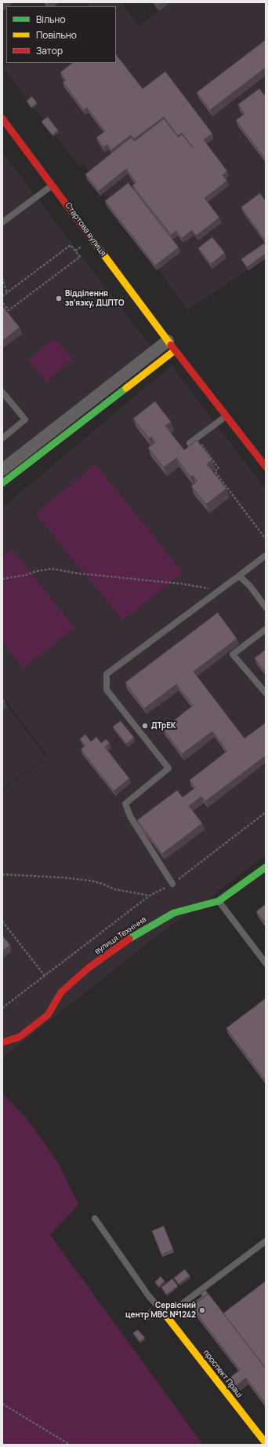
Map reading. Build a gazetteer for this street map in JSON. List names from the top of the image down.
{
  "streets": {
    "street": ["Стартова вулиця", "вулиця Технічна", "проспект Праці"]
  },
  "places": ["Відділення зв’язку, ДЦПТО", "ДТрЕК", "Сервісний центр МВС №1242"],
  "legend": ["Вільно", "Повільно", "Затор"]
}
